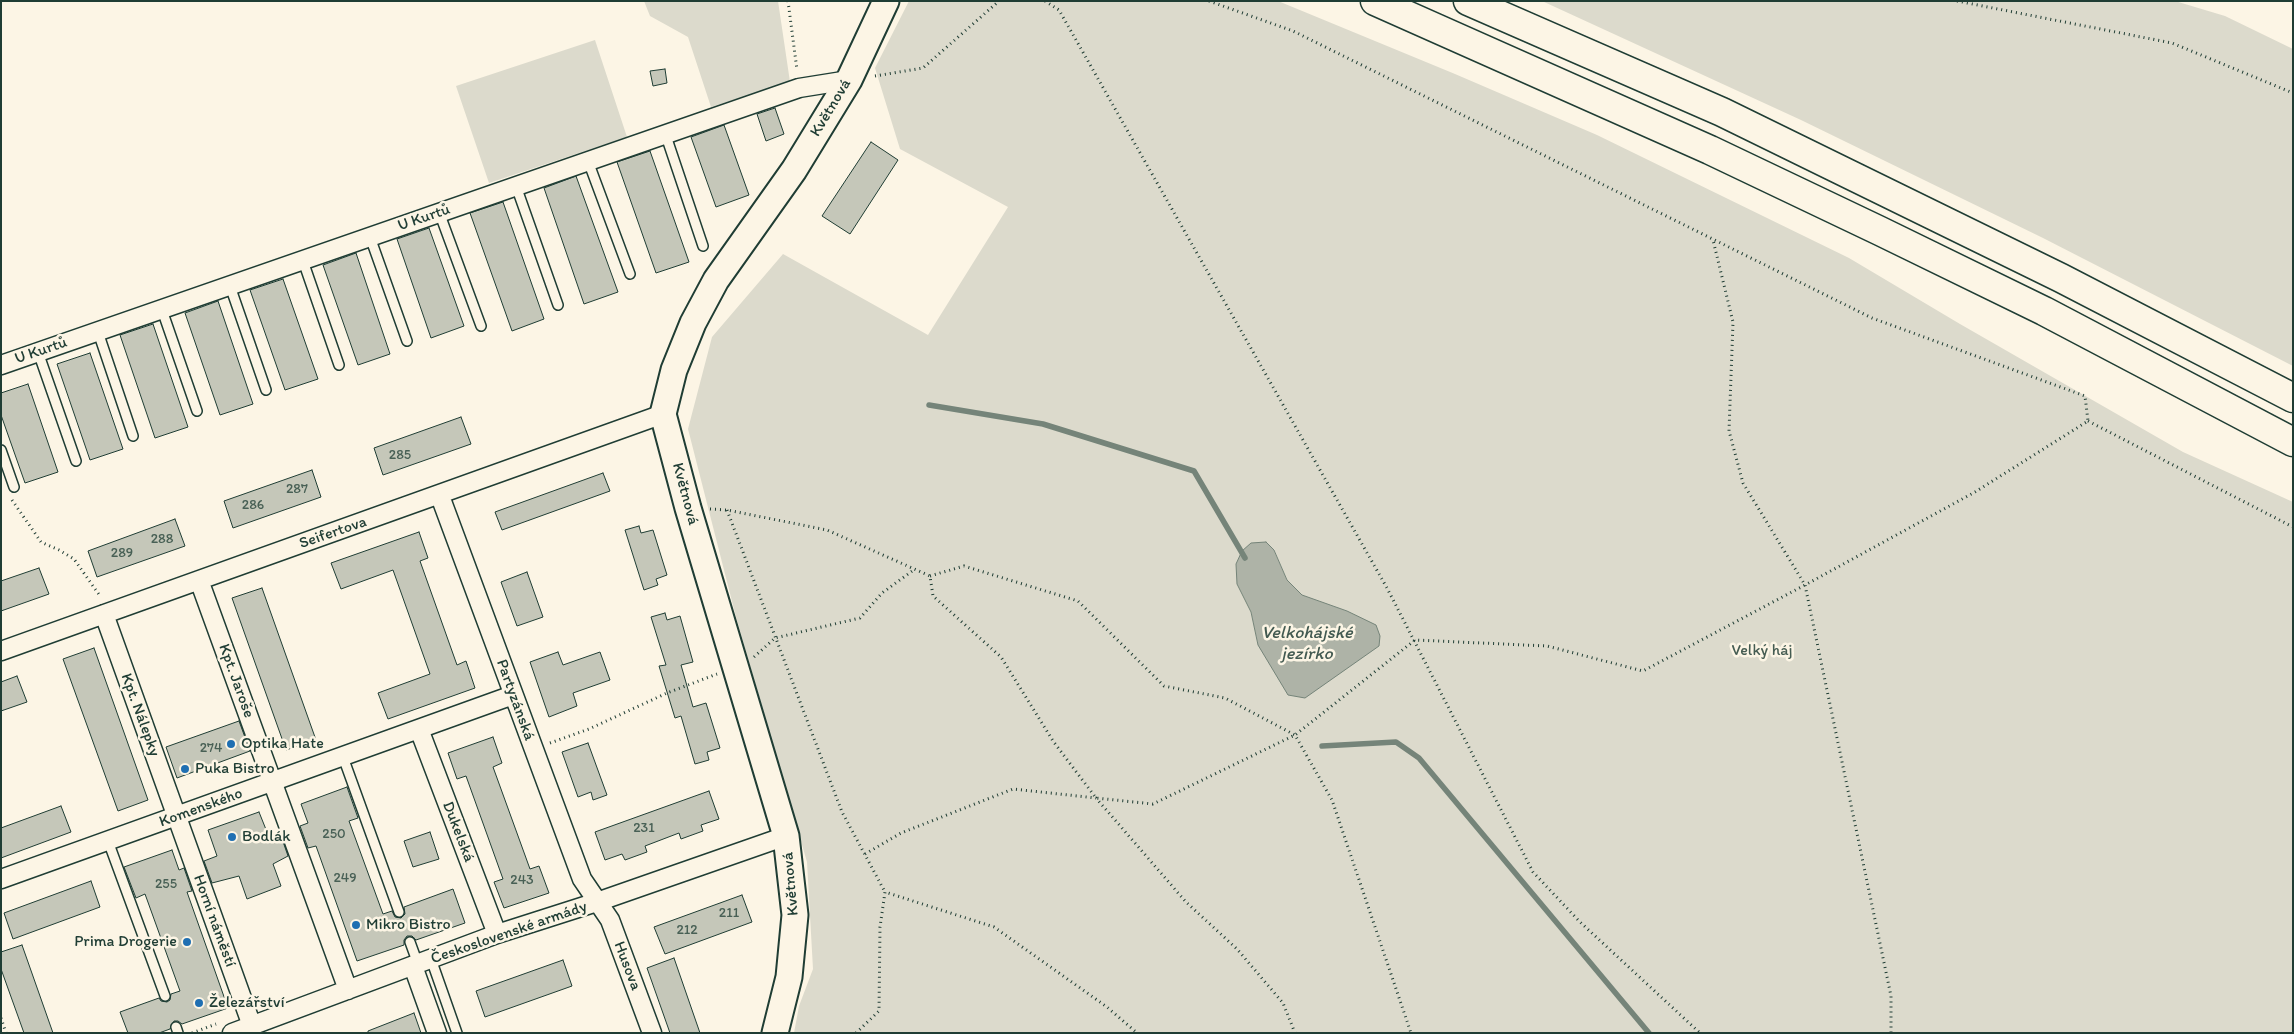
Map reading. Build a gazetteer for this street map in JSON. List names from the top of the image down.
{
  "streets": {
    "street": [
      "Květnová",
      "U Kurtů",
      "Seifertova",
      "Kpt. Jaroše",
      "Partyzánská",
      "Kpt. Nálepky",
      "Komenského",
      "Dukelská",
      "Horní náměstí",
      "Československé armády",
      "Husova"
    ]
  },
  "crossings": [
    ["Květnová", "U Kurtů"],
    ["Květnová", "Seifertova"],
    ["Květnová", "Československé armády"],
    ["Seifertova", "Kpt. Jaroše"],
    ["Seifertova", "Partyzánská"],
    ["Seifertova", "Kpt. Nálepky"],
    ["Kpt. Jaroše", "Komenského"],
    ["Partyzánská", "Komenského"],
    ["Partyzánská", "Československé armády"],
    ["Partyzánská", "Husova"],
    ["Kpt. Nálepky", "Komenského"],
    ["Kpt. Nálepky", "Horní náměstí"],
    ["Komenského", "Dukelská"],
    ["Komenského", "Horní náměstí"],
    ["Dukelská", "Československé armády"],
    ["Horní náměstí", "Československé armády"],
    ["Československé armády", "Husova"]
  ],
  "water": ["Velkohájské jezírko"],
  "parks": ["Velký háj"],
  "places": [
    "Optika Hate",
    "Puka Bistro",
    "Bodlák",
    "Mikro Bistro",
    "Prima Drogerie",
    "Železářství"
  ],
  "house_numbers": [
    "285",
    "287",
    "286",
    "288",
    "289",
    "274",
    "231",
    "250",
    "249",
    "243",
    "255",
    "211",
    "212"
  ]
}
